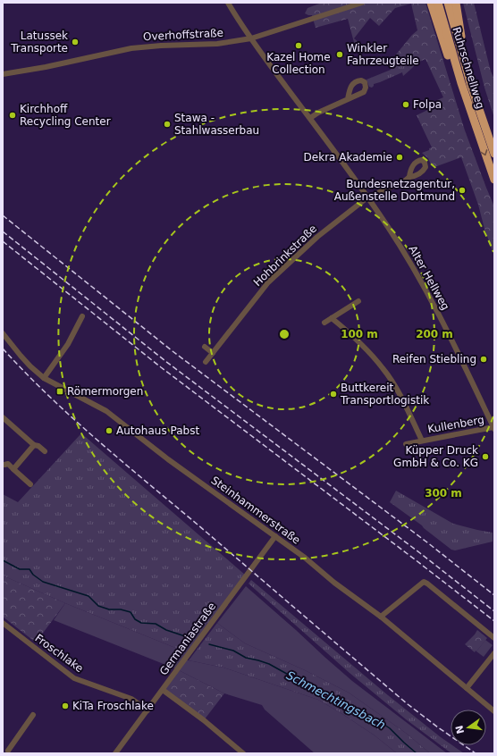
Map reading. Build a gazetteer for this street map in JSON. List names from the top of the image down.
{
  "streets": {
    "highway": ["Ruhrschnellweg"],
    "street": [
      "Overhoffstraße",
      "Hohbrinkstraße",
      "Alter Hellweg",
      "Kullenberg",
      "Steinhammerstraße",
      "Germaniastraße",
      "Froschlake"
    ]
  },
  "crossings": [
    ["Overhoffstraße", "Alter Hellweg"],
    ["Hohbrinkstraße", "Alter Hellweg"],
    ["Alter Hellweg", "Kullenberg"],
    ["Steinhammerstraße", "Germaniastraße"],
    ["Germaniastraße", "Froschlake"]
  ],
  "water": ["Schmechtingsbach"],
  "places": {
    "other": [
      "Latussek Transporte",
      "Kazel Home Collection",
      "Winkler Fahrzeugteile",
      "Folpa",
      "Kirchhoff Recycling Center",
      "Stawa - Stahlwasserbau",
      "Dekra Akademie",
      "Bundesnetzagentur, Außenstelle Dortmund",
      "Reifen Stiebling",
      "Buttkereit Transportlogistik",
      "Autohaus Pabst",
      "Küpper Druck GmbH & Co. KG",
      "KiTa Froschlake"
    ],
    "transit": ["Römermorgen"]
  },
  "north": "left",
  "rings": ["100 m", "200 m", "300 m"]
}
